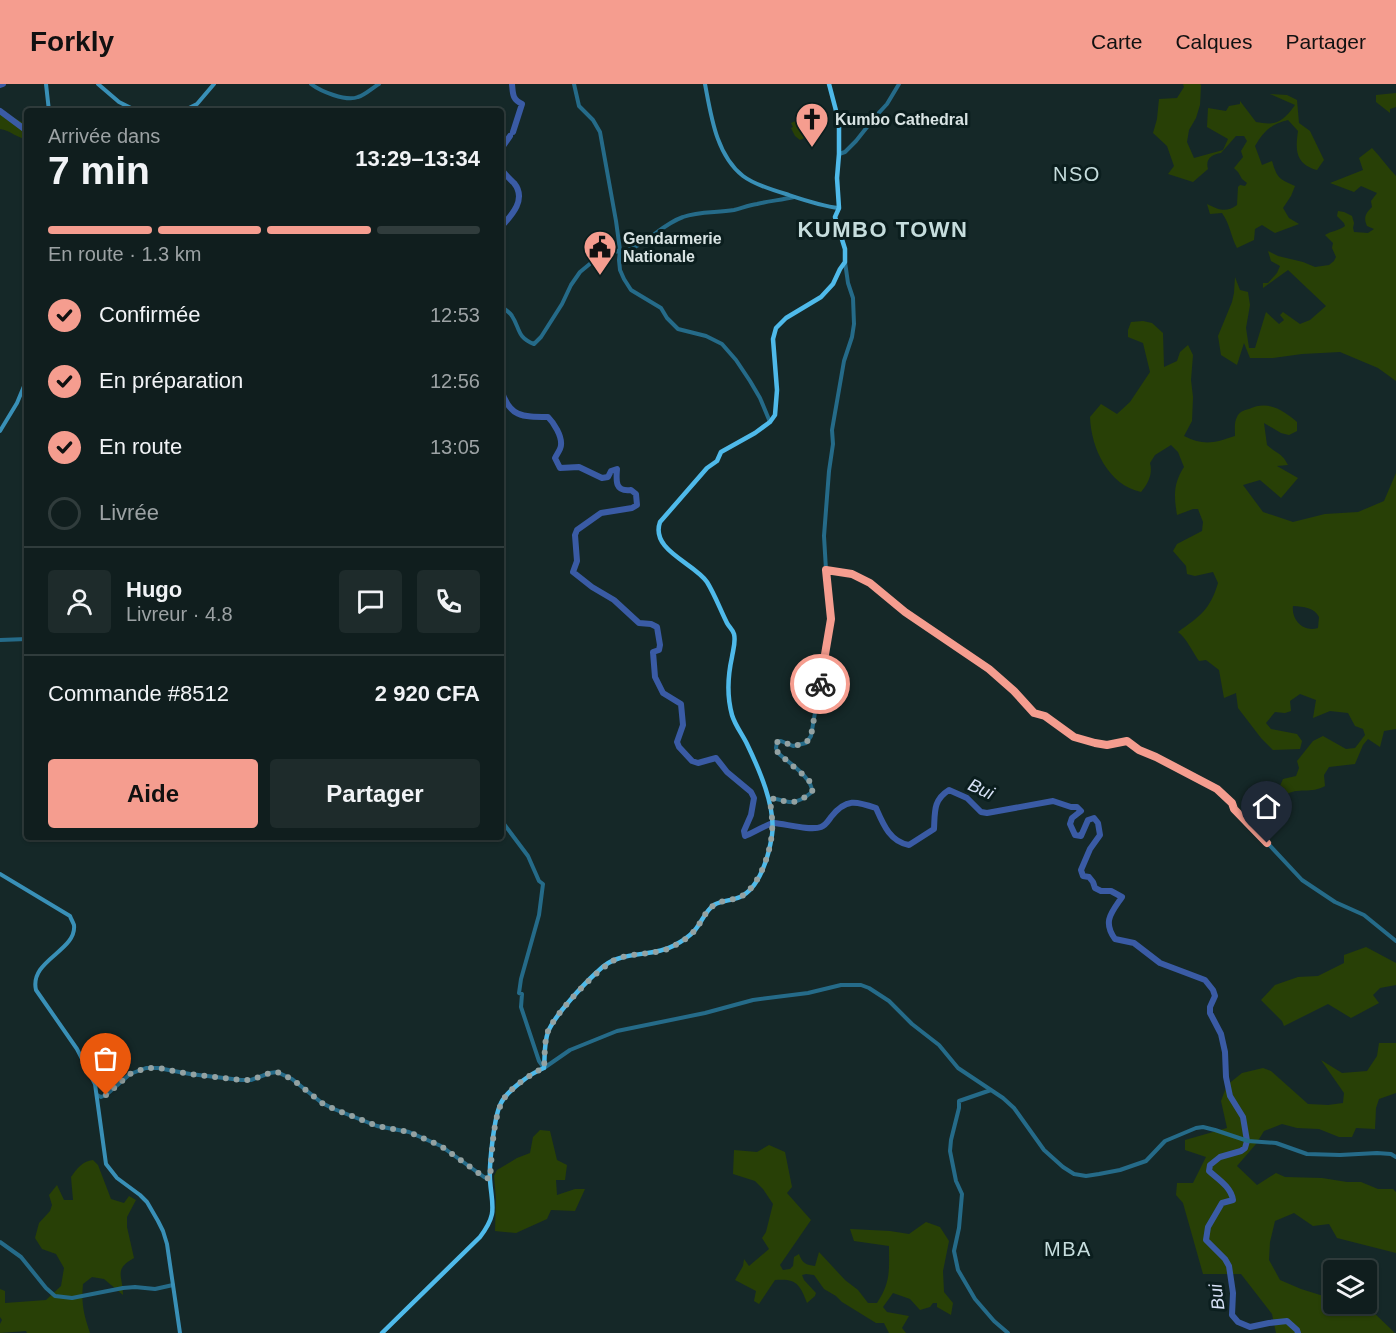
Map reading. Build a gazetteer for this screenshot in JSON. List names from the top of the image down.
{
  "districts": ["NSO", "KUMBO TOWN", "MBA"],
  "water": ["Bui"],
  "places": {
    "church": ["Kumbo Cathedral"],
    "public building": ["Gendarmerie Nationale"]
  },
  "page": {
    "header": "Forkly",
    "nav": ["Carte", "Calques", "Partager"],
    "heading": ["7 min", "Arrivée dans", "13:29–13:34"],
    "panel": [
      "Hugo",
      "Livreur · 4.8",
      "Commande #8512",
      "2 920 CFA"
    ],
    "bar": "En route · 1.3 km",
    "list": [
      ["Confirmée", "12:53"],
      ["En préparation", "12:56"],
      ["En route", "13:05"],
      "Livrée"
    ],
    "buttons": ["Aide", "Partager"]
  }
}
